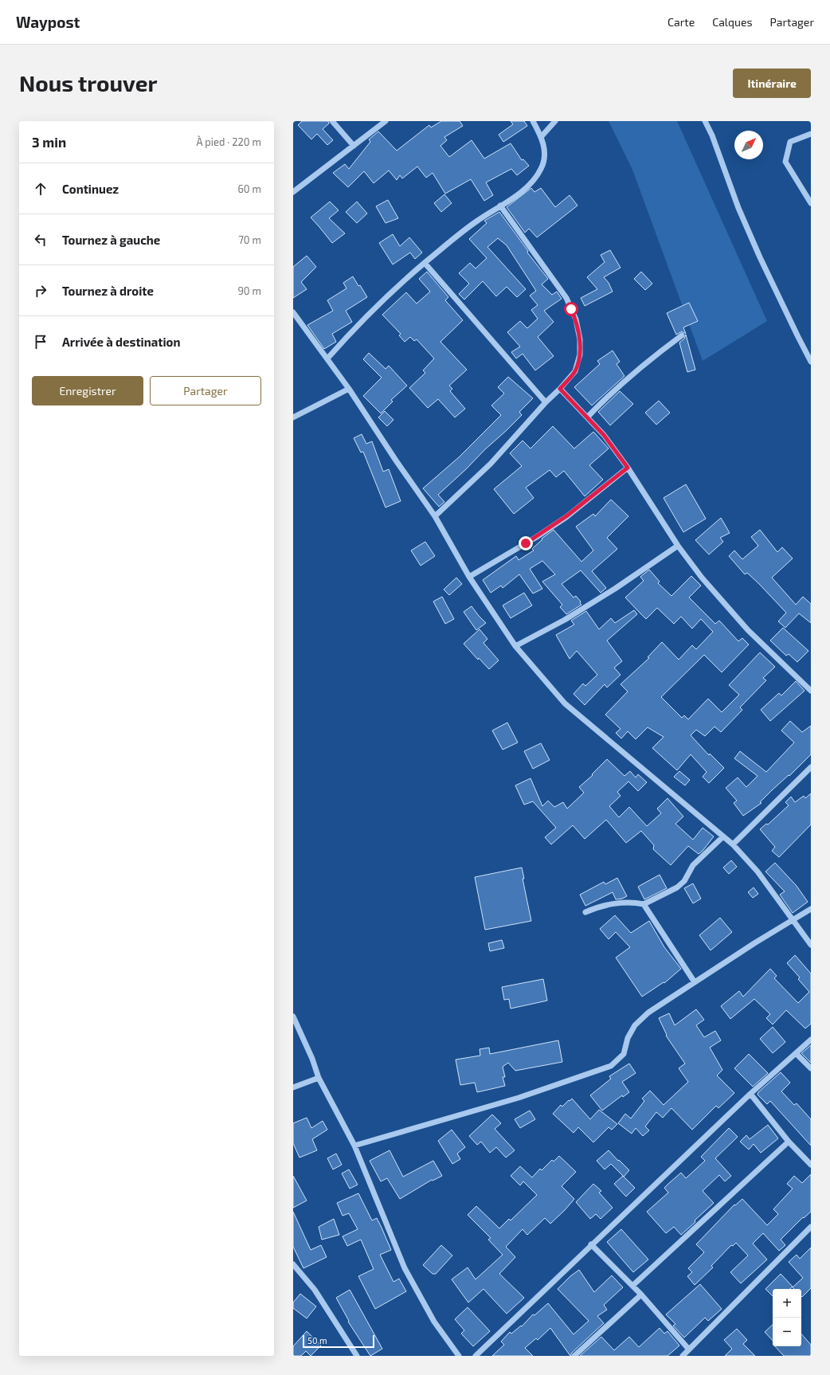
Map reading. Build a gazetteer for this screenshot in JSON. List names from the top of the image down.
{
  "scale_bar": "50 m",
  "north": "top right",
  "page": {
    "header": "Waypost",
    "nav": ["Carte", "Calques", "Partager"],
    "buttons": [
      "Itinéraire",
      ["Enregistrer", "Partager"]
    ],
    "title": "Nous trouver",
    "heading": ["3 min", "À pied · 220 m"],
    "list": [
      ["Continuez", "60 m"],
      ["Tournez à gauche", "70 m"],
      ["Tournez à droite", "90 m"],
      "Arrivée à destination"
    ],
    "map_buttons": ["+", "−"],
    "scale": "50 m"
  }
}
